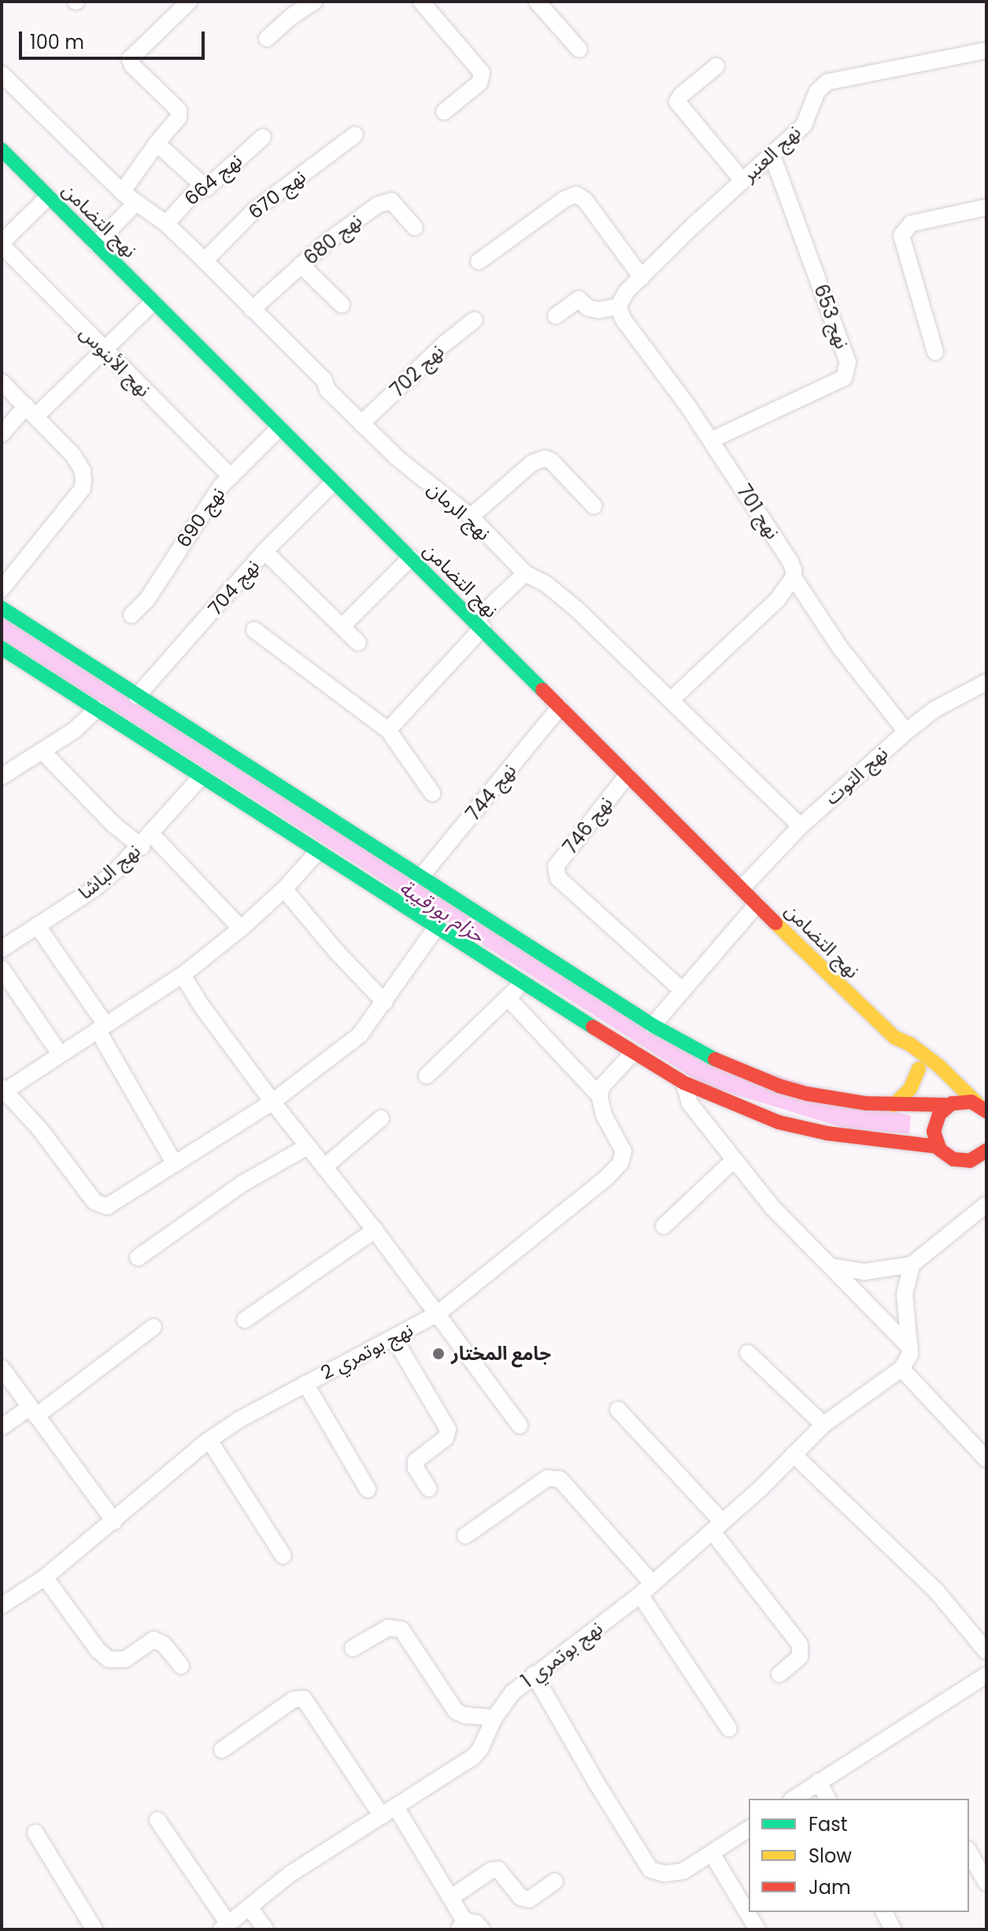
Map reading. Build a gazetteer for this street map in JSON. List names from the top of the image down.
{
  "streets": {
    "main road": ["نهج التضامن"],
    "street": [
      "نهج العنبر",
      "نهج 664",
      "نهج 670",
      "نهج 680",
      "نهج 653",
      "نهج الأبنوس",
      "نهج 702",
      "نهج الرمان",
      "نهج 701",
      "نهج 690",
      "نهج 704",
      "نهج التوت",
      "نهج 744",
      "نهج 746",
      "نهج الباشا",
      "نهج بوتمري 2",
      "نهج بوتمري 1"
    ]
  },
  "crossings": [
    ["نهج العنبر", "نهج 653"],
    ["نهج العنبر", "نهج 701"],
    ["نهج 664", "نهج الرمان"],
    ["نهج 670", "نهج الرمان"],
    ["نهج التضامن", "نهج 690"],
    ["نهج التضامن", "نهج 704"],
    ["نهج التضامن", "نهج التوت"],
    ["نهج التضامن", "نهج 744"],
    ["نهج التضامن", "نهج 746"],
    ["نهج 680", "نهج الرمان"],
    ["نهج 653", "نهج 701"],
    ["نهج الأبنوس", "نهج 690"],
    ["نهج 702", "نهج الرمان"],
    ["نهج الرمان", "نهج التوت"],
    ["نهج 701", "نهج التوت"]
  ],
  "water": ["حزام بورقيبة"],
  "places": ["جامع المختار"],
  "legend": ["Fast", "Slow", "Jam"],
  "scale_bar": "100 m"
}
